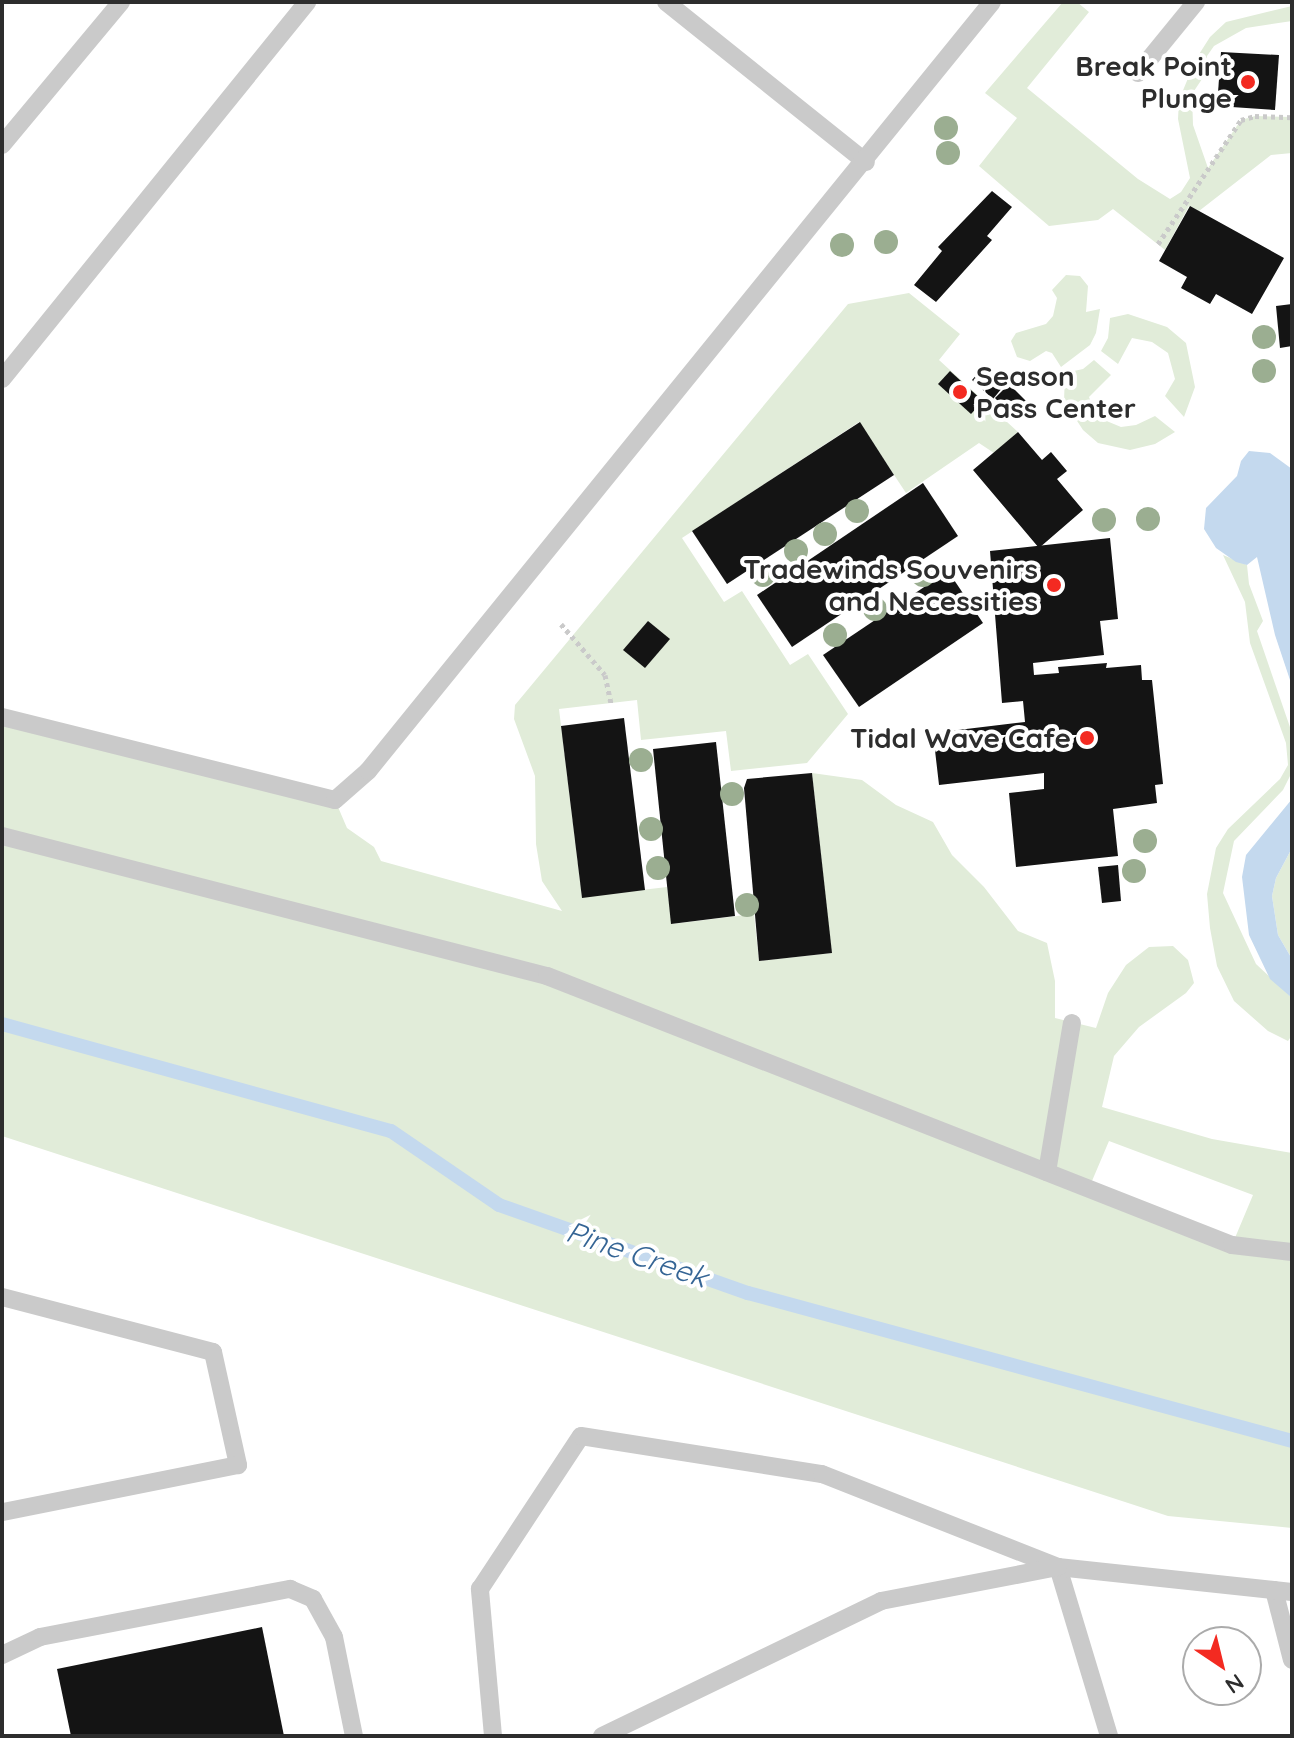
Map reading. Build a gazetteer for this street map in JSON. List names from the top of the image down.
{
  "water": ["Pine Creek"],
  "places": [
    "Break Point Plunge",
    "Season Pass Center",
    "Tradewinds Souvenirs and Necessities",
    "Tidal Wave Cafe"
  ],
  "north": "bottom right"
}
